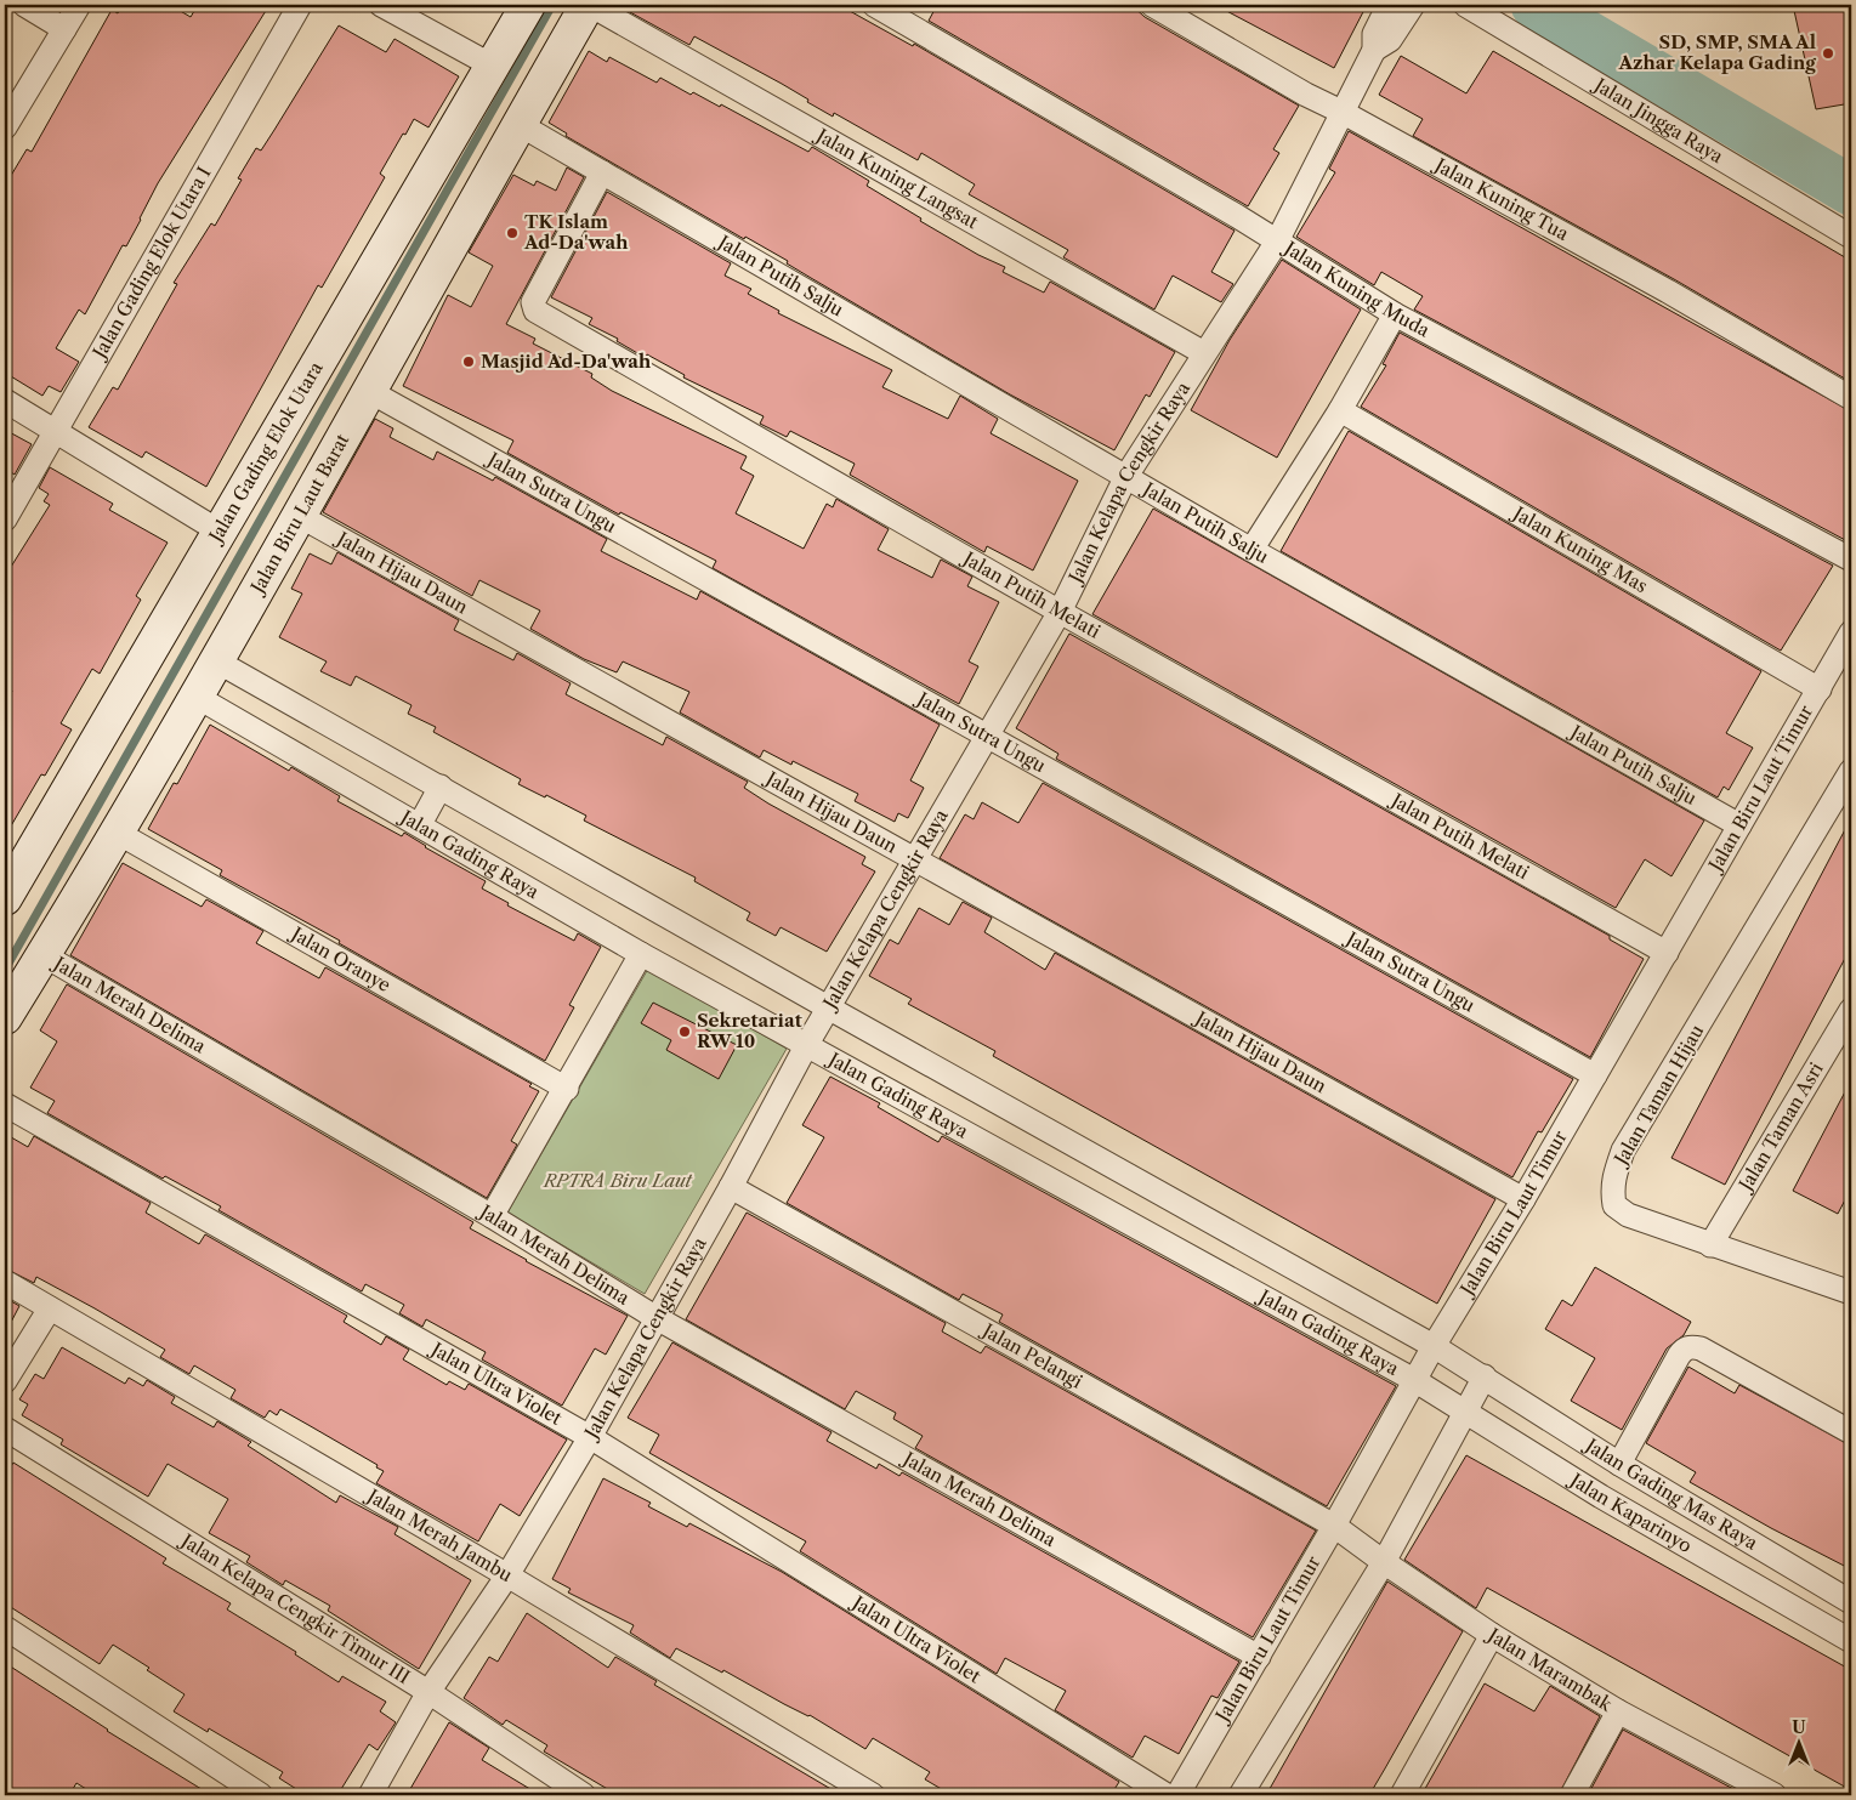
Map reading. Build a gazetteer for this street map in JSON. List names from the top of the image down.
{
  "streets": {
    "street": [
      "Jalan Jingga Raya",
      "Jalan Kuning Langsat",
      "Jalan Kuning Tua",
      "Jalan Gading Elok Utara I",
      "Jalan Putih Salju",
      "Jalan Kuning Muda",
      "Jalan Gading Elok Utara",
      "Jalan Kelapa Cengkir Raya",
      "Jalan Sutra Ungu",
      "Jalan Biru Laut Barat",
      "Jalan Kuning Mas",
      "Jalan Hijau Daun",
      "Jalan Putih Melati",
      "Jalan Biru Laut Timur",
      "Jalan Gading Raya",
      "Jalan Oranye",
      "Jalan Merah Delima",
      "Jalan Taman Hijau",
      "Jalan Taman Asri",
      "Jalan Pelangi",
      "Jalan Ultra Violet",
      "Jalan Gading Mas Raya",
      "Jalan Kaparinyo",
      "Jalan Merah Jambu",
      "Jalan Kelapa Cengkir Timur III",
      "Jalan Marambak"
    ]
  },
  "crossings": [
    ["Jalan Kuning Langsat", "Jalan Kelapa Cengkir Raya"],
    ["Jalan Kuning Langsat", "Jalan Biru Laut Barat"],
    ["Jalan Kuning Tua", "Jalan Kelapa Cengkir Raya"],
    ["Jalan Putih Salju", "Jalan Kelapa Cengkir Raya"],
    ["Jalan Putih Salju", "Jalan Biru Laut Barat"],
    ["Jalan Putih Salju", "Jalan Putih Melati"],
    ["Jalan Putih Salju", "Jalan Biru Laut Timur"],
    ["Jalan Kuning Muda", "Jalan Kelapa Cengkir Raya"],
    ["Jalan Kelapa Cengkir Raya", "Jalan Sutra Ungu"],
    ["Jalan Kelapa Cengkir Raya", "Jalan Hijau Daun"],
    ["Jalan Kelapa Cengkir Raya", "Jalan Putih Melati"],
    ["Jalan Kelapa Cengkir Raya", "Jalan Gading Raya"],
    ["Jalan Kelapa Cengkir Raya", "Jalan Merah Delima"],
    ["Jalan Kelapa Cengkir Raya", "Jalan Pelangi"],
    ["Jalan Kelapa Cengkir Raya", "Jalan Ultra Violet"],
    ["Jalan Kelapa Cengkir Raya", "Jalan Merah Jambu"],
    ["Jalan Kelapa Cengkir Raya", "Jalan Kelapa Cengkir Timur III"],
    ["Jalan Sutra Ungu", "Jalan Biru Laut Barat"],
    ["Jalan Sutra Ungu", "Jalan Biru Laut Timur"],
    ["Jalan Biru Laut Barat", "Jalan Hijau Daun"],
    ["Jalan Biru Laut Barat", "Jalan Gading Raya"],
    ["Jalan Biru Laut Barat", "Jalan Oranye"],
    ["Jalan Biru Laut Barat", "Jalan Merah Delima"],
    ["Jalan Kuning Mas", "Jalan Biru Laut Timur"],
    ["Jalan Hijau Daun", "Jalan Biru Laut Timur"],
    ["Jalan Putih Melati", "Jalan Biru Laut Timur"],
    ["Jalan Biru Laut Timur", "Jalan Gading Raya"],
    ["Jalan Biru Laut Timur", "Jalan Merah Delima"],
    ["Jalan Biru Laut Timur", "Jalan Pelangi"],
    ["Jalan Biru Laut Timur", "Jalan Gading Mas Raya"],
    ["Jalan Biru Laut Timur", "Jalan Kaparinyo"],
    ["Jalan Biru Laut Timur", "Jalan Marambak"],
    ["Jalan Gading Raya", "Jalan Kaparinyo"],
    ["Jalan Taman Hijau", "Jalan Taman Asri"],
    ["Jalan Pelangi", "Jalan Marambak"]
  ],
  "parks": ["RPTRA Biru Laut"],
  "places": [
    "SD, SMP, SMA Al Azhar Kelapa Gading",
    "TK Islam Ad-Da'wah",
    "Masjid Ad-Da'wah",
    "Sekretariat RW 10"
  ],
  "north": "top"
}
